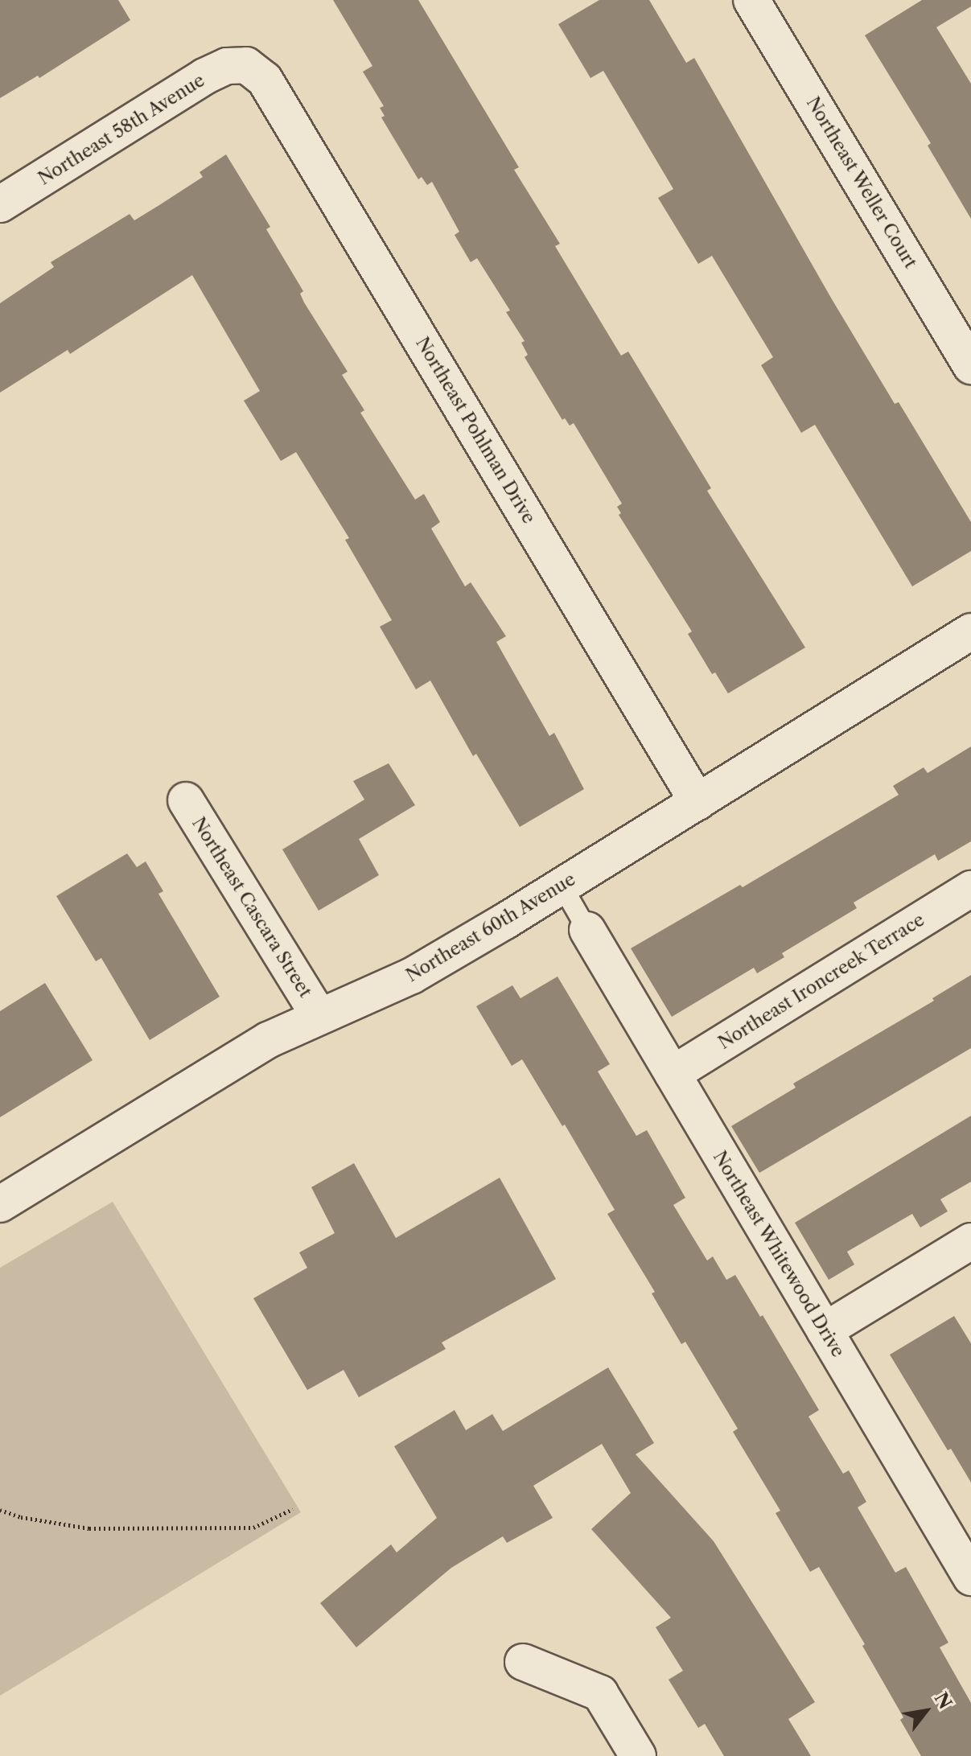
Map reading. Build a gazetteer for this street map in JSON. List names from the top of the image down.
{
  "streets": {
    "street": [
      "Northeast 58th Avenue",
      "Northeast Weller Court",
      "Northeast Pohlman Drive",
      "Northeast Cascara Street",
      "Northeast 60th Avenue",
      "Northeast Ironcreek Terrace",
      "Northeast Whitewood Drive"
    ]
  },
  "crossings": [
    ["Northeast 58th Avenue", "Northeast Pohlman Drive"],
    ["Northeast Pohlman Drive", "Northeast 60th Avenue"],
    ["Northeast Cascara Street", "Northeast 60th Avenue"],
    ["Northeast Ironcreek Terrace", "Northeast Whitewood Drive"]
  ],
  "north": "top right"
}
